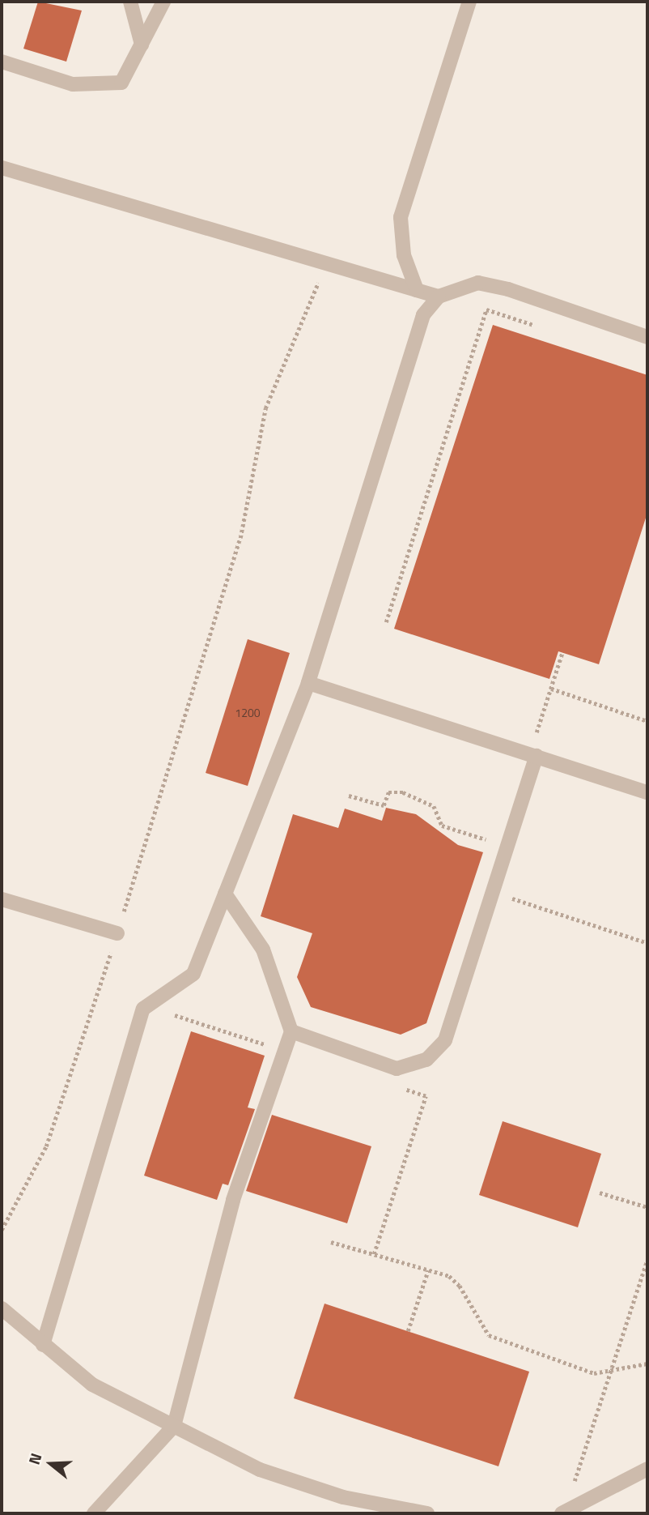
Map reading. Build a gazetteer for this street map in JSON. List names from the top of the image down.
{
  "house_numbers": ["1200"],
  "north": "left"
}
